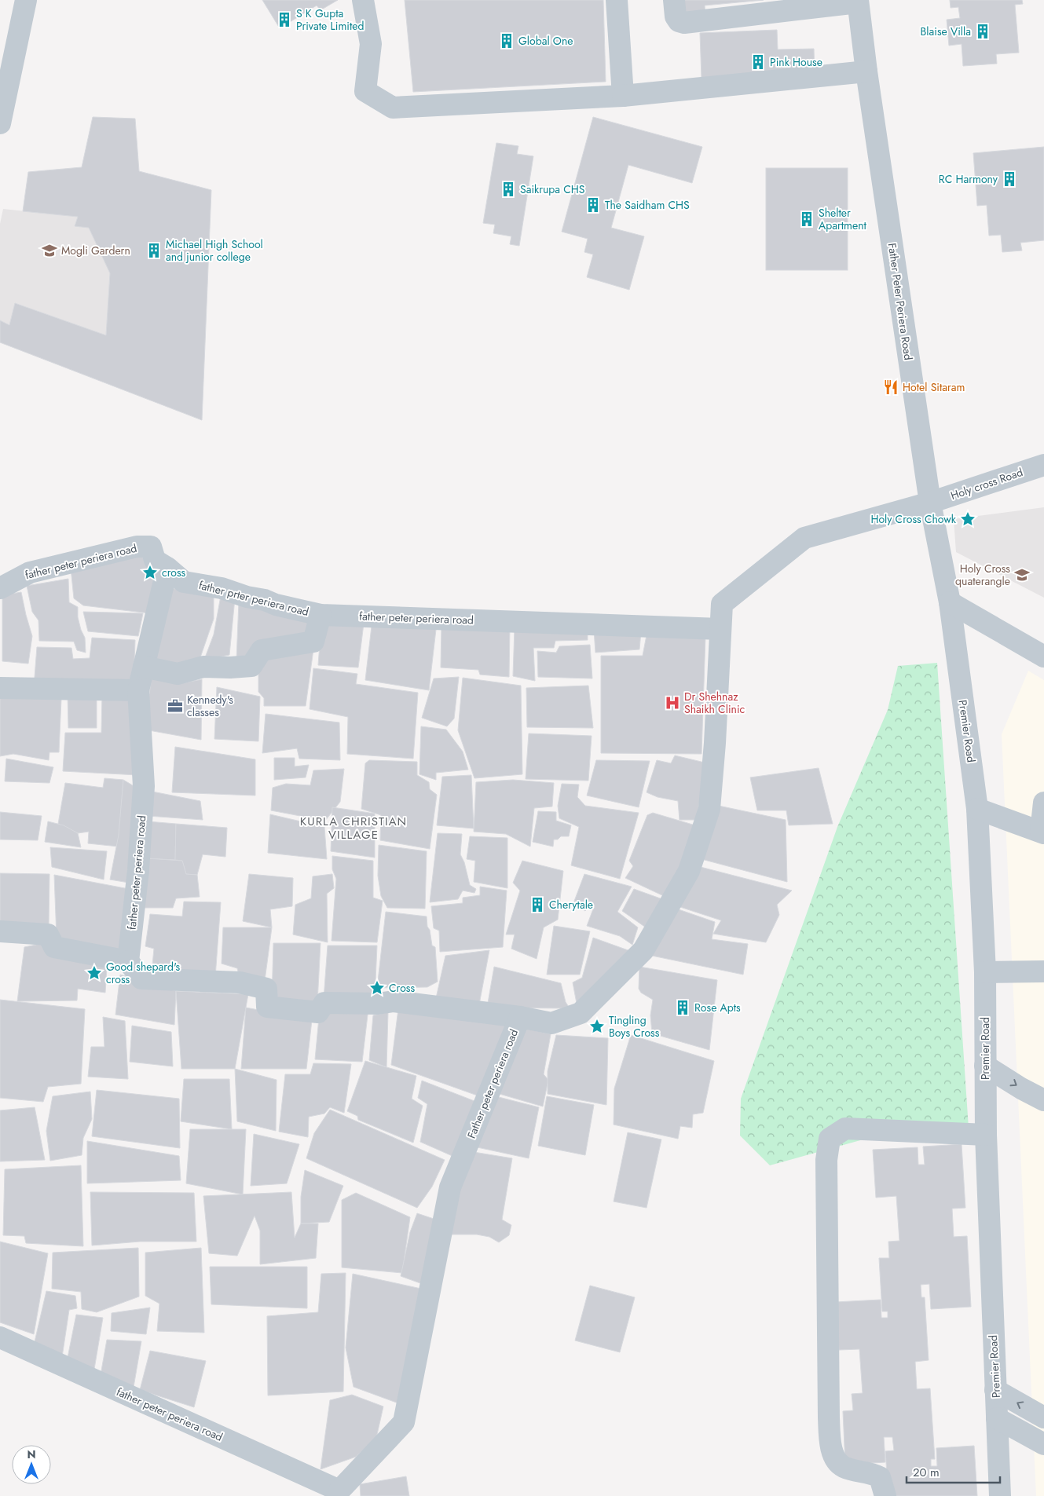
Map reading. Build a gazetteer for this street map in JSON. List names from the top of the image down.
{
  "streets": {
    "street": [
      "Father Peter Periera Road",
      "Holy cross Road",
      "father peter periera road",
      "father prter periera road",
      "Premier Road",
      "Father peter periera road"
    ]
  },
  "crossings": [
    ["Father Peter Periera Road", "Holy cross Road"],
    ["Father Peter Periera Road", "Premier Road"],
    ["Father Peter Periera Road", "Father peter periera road"],
    ["Holy cross Road", "Father peter periera road"],
    ["father peter periera road", "father prter periera road"],
    ["father peter periera road", "Father peter periera road"]
  ],
  "districts": ["KURLA CHRISTIAN VILLAGE"],
  "places": {
    "building": [
      "S K Gupta Private Limited",
      "Blaise Villa",
      "Global One",
      "Pink House",
      "RC Harmony",
      "Saikrupa CHS",
      "The Saidham CHS",
      "Shelter Apartment",
      "Michael High School and junior college",
      "Cherytale",
      "Rose Apts"
    ],
    "school or university": ["Mogli Gardern", "Holy Cross quaterangle"],
    "restaurant": ["Hotel Sitaram"],
    "place": [
      "Holy Cross Chowk",
      "cross",
      "Good shepard's cross",
      "Cross",
      "Tingling Boys Cross"
    ],
    "hospital": ["Dr Shehnaz Shaikh Clinic"],
    "office": ["Kennedy's classes"]
  },
  "scale_bar": "20 m",
  "north": "top"
}
